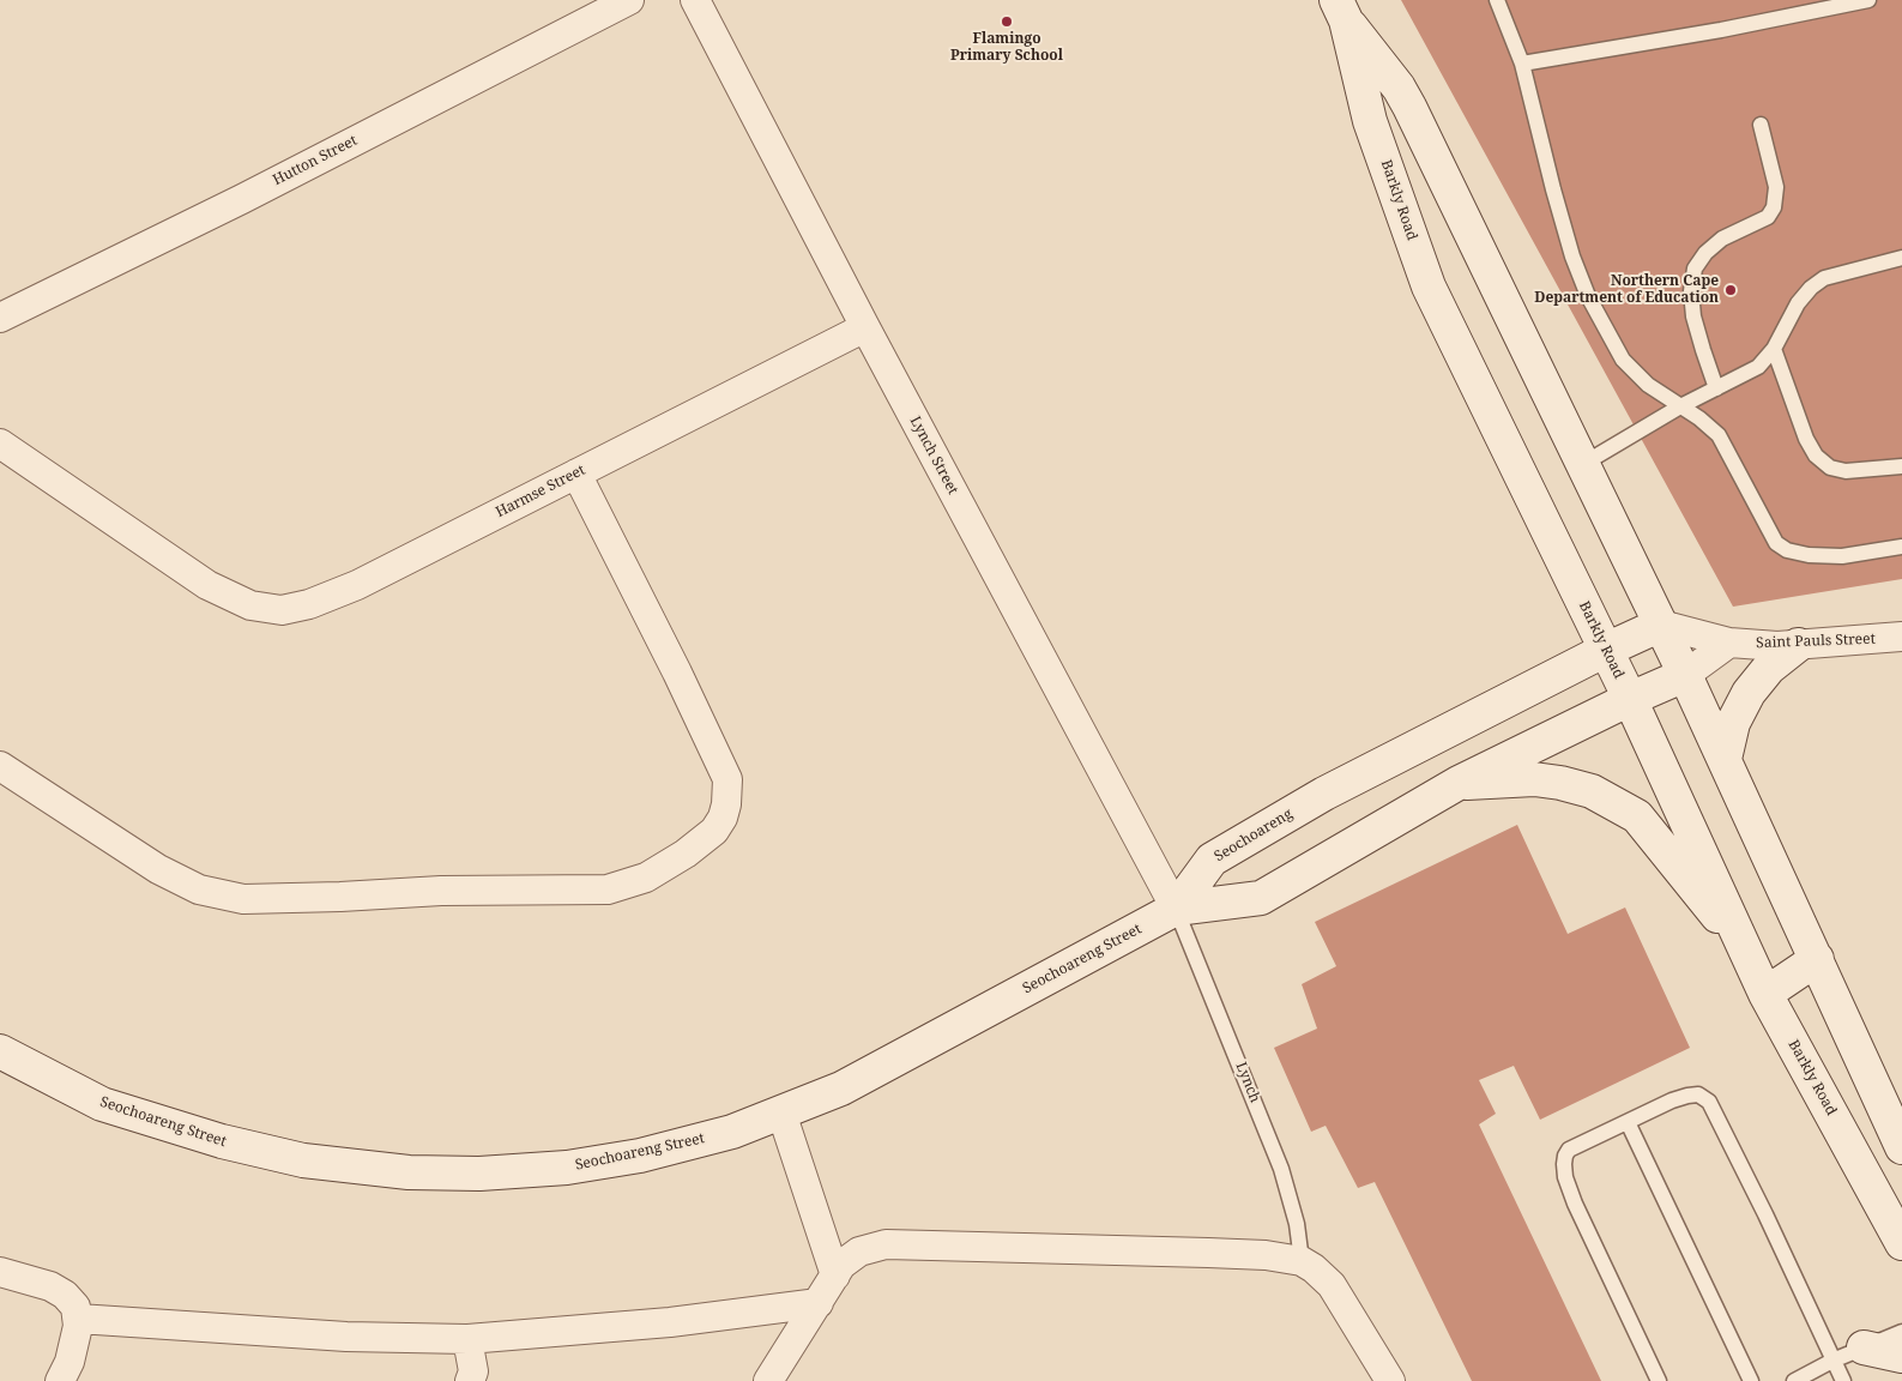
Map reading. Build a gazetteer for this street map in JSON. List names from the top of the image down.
{
  "streets": {
    "main road": ["Barkly Road", "Seochoareng", "Seochoareng Street"],
    "street": [
      "Hutton Street",
      "Lynch Street",
      "Harmse Street",
      "Saint Pauls Street"
    ],
    "lane": ["Lynch"]
  },
  "crossings": [
    ["Barkly Road", "Saint Pauls Street"],
    ["Barkly Road", "Seochoareng"],
    ["Lynch Street", "Harmse Street"],
    ["Lynch Street", "Seochoareng"],
    ["Lynch Street", "Seochoareng Street"],
    ["Lynch Street", "Lynch"],
    ["Saint Pauls Street", "Seochoareng"],
    ["Seochoareng", "Seochoareng Street"],
    ["Seochoareng", "Lynch"],
    ["Seochoareng Street", "Lynch"]
  ],
  "places": ["Flamingo Primary School", "Northern Cape Department of Education"]
}
